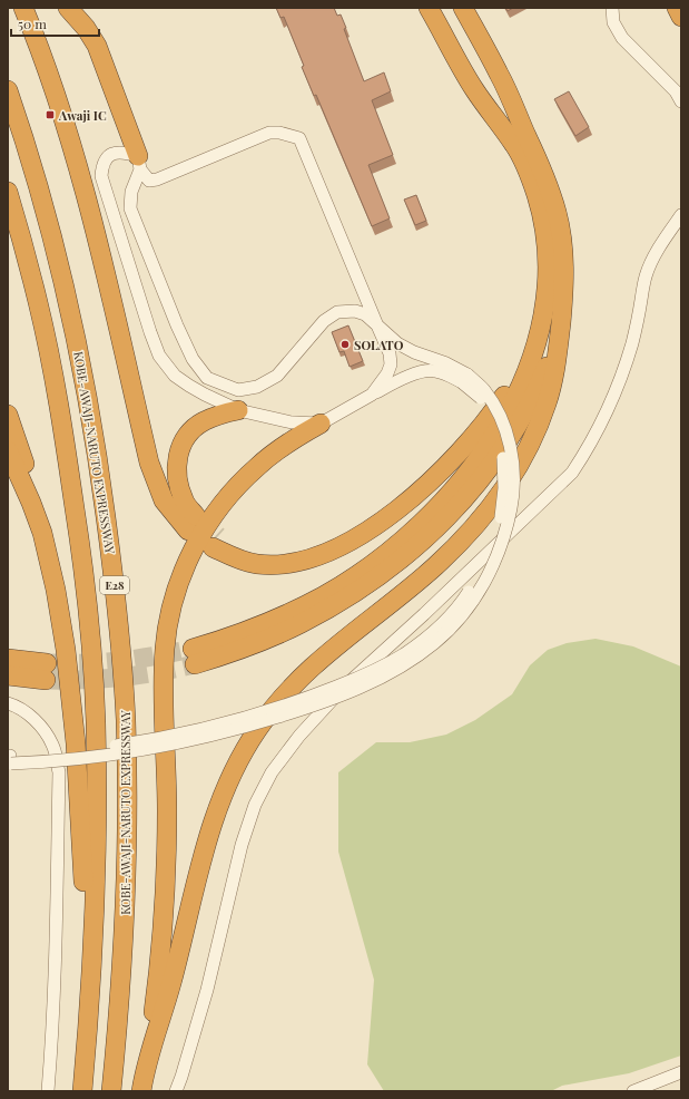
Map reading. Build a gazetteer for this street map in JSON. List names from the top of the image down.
{
  "streets": {
    "highway": ["KOBE-AWAJI-NARUTO EXPRESSWAY", "E28"]
  },
  "places": {
    "transit": ["Awaji IC"],
    "other": ["SOLATO"]
  },
  "scale_bar": "50 m"
}
